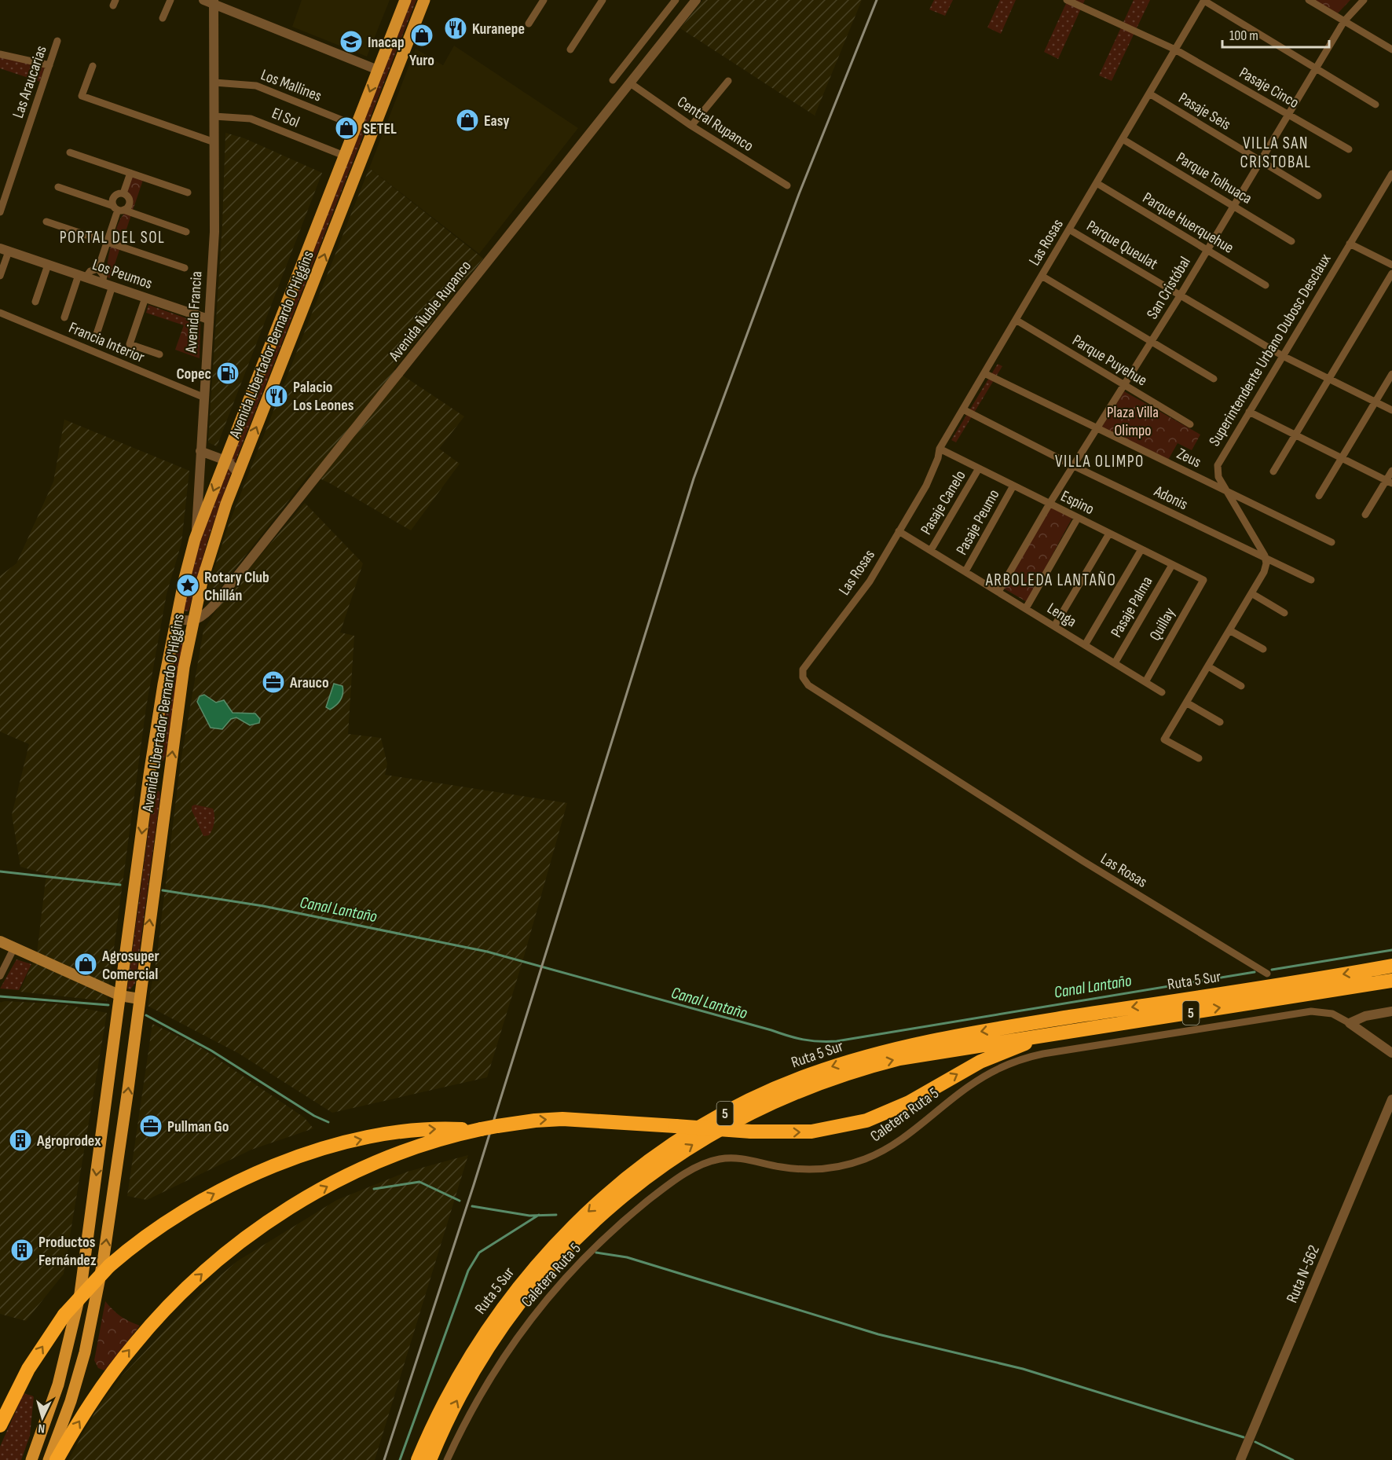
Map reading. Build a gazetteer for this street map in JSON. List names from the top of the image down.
{
  "streets": {
    "highway": ["Ruta 5 Sur", "5"],
    "main road": ["Avenida Libertador Bernardo O'Higgins"],
    "street": [
      "Las Araucarias",
      "Los Mallines",
      "Pasaje Cinco",
      "Pasaje Seis",
      "El Sol",
      "Central Rupanco",
      "Parque Tolhuaca",
      "Parque Huerquehue",
      "Las Rosas",
      "Parque Queulat",
      "Los Peumos",
      "San Cristóbal",
      "Avenida Ñuble Rupanco",
      "Avenida Francia",
      "Francia Interior",
      "Superintendente Urbano Dubosc Desclaux",
      "Parque Puyehue",
      "Zeus",
      "Adonis",
      "Pasaje Canelo",
      "Espino",
      "Pasaje Peumo",
      "Pasaje Palma",
      "Lenga",
      "Quillay",
      "Caletera Ruta 5",
      "Ruta N-562"
    ]
  },
  "crossings": [
    ["Los Mallines", "Avenida Francia"],
    ["Los Mallines", "Avenida Libertador Bernardo O'Higgins"],
    ["Pasaje Cinco", "Las Rosas"],
    ["Pasaje Cinco", "San Cristóbal"],
    ["Pasaje Seis", "Las Rosas"],
    ["Pasaje Seis", "San Cristóbal"],
    ["El Sol", "Avenida Francia"],
    ["El Sol", "Avenida Libertador Bernardo O'Higgins"],
    ["Central Rupanco", "Avenida Ñuble Rupanco"],
    ["Parque Tolhuaca", "Las Rosas"],
    ["Parque Tolhuaca", "San Cristóbal"],
    ["Parque Huerquehue", "Las Rosas"],
    ["Parque Huerquehue", "San Cristóbal"],
    ["Las Rosas", "Parque Queulat"],
    ["Las Rosas", "Parque Puyehue"],
    ["Las Rosas", "Zeus"],
    ["Las Rosas", "Adonis"],
    ["Las Rosas", "Espino"],
    ["Las Rosas", "Lenga"],
    ["Parque Queulat", "San Cristóbal"],
    ["Parque Queulat", "Superintendente Urbano Dubosc Desclaux"],
    ["Los Peumos", "Avenida Francia"],
    ["San Cristóbal", "Parque Puyehue"],
    ["San Cristóbal", "Zeus"],
    ["San Cristóbal", "Adonis"],
    ["San Cristóbal", "Espino"],
    ["San Cristóbal", "Lenga"],
    ["Avenida Ñuble Rupanco", "Avenida Libertador Bernardo O'Higgins"],
    ["Avenida Francia", "Francia Interior"],
    ["Avenida Francia", "Avenida Libertador Bernardo O'Higgins"],
    ["Superintendente Urbano Dubosc Desclaux", "Zeus"],
    ["Superintendente Urbano Dubosc Desclaux", "Adonis"],
    ["Pasaje Canelo", "Espino"],
    ["Pasaje Canelo", "Lenga"],
    ["Espino", "Pasaje Peumo"],
    ["Espino", "Pasaje Palma"],
    ["Espino", "Quillay"],
    ["Pasaje Peumo", "Lenga"],
    ["Pasaje Palma", "Lenga"],
    ["Lenga", "Quillay"]
  ],
  "districts": [
    "VILLA SAN CRISTOBAL",
    "PORTAL DEL SOL",
    "VILLA OLIMPO",
    "ARBOLEDA LANTAÑO"
  ],
  "water": ["Canal Lantaño"],
  "parks": ["Plaza Villa Olimpo"],
  "places": {
    "restaurant": ["Kuranepe", "Palacio Los Leones"],
    "shop": [
      "Yuro",
      "Easy",
      "SETEL",
      "Agrosuper Comercial"
    ],
    "school or university": ["Inacap"],
    "fuel station": ["Copec"],
    "place": ["Rotary Club Chillán"],
    "office": ["Arauco", "Pullman Go"],
    "building": ["Agroprodex", "Productos Fernández"]
  },
  "scale_bar": "100 m",
  "north": "bottom"
}
